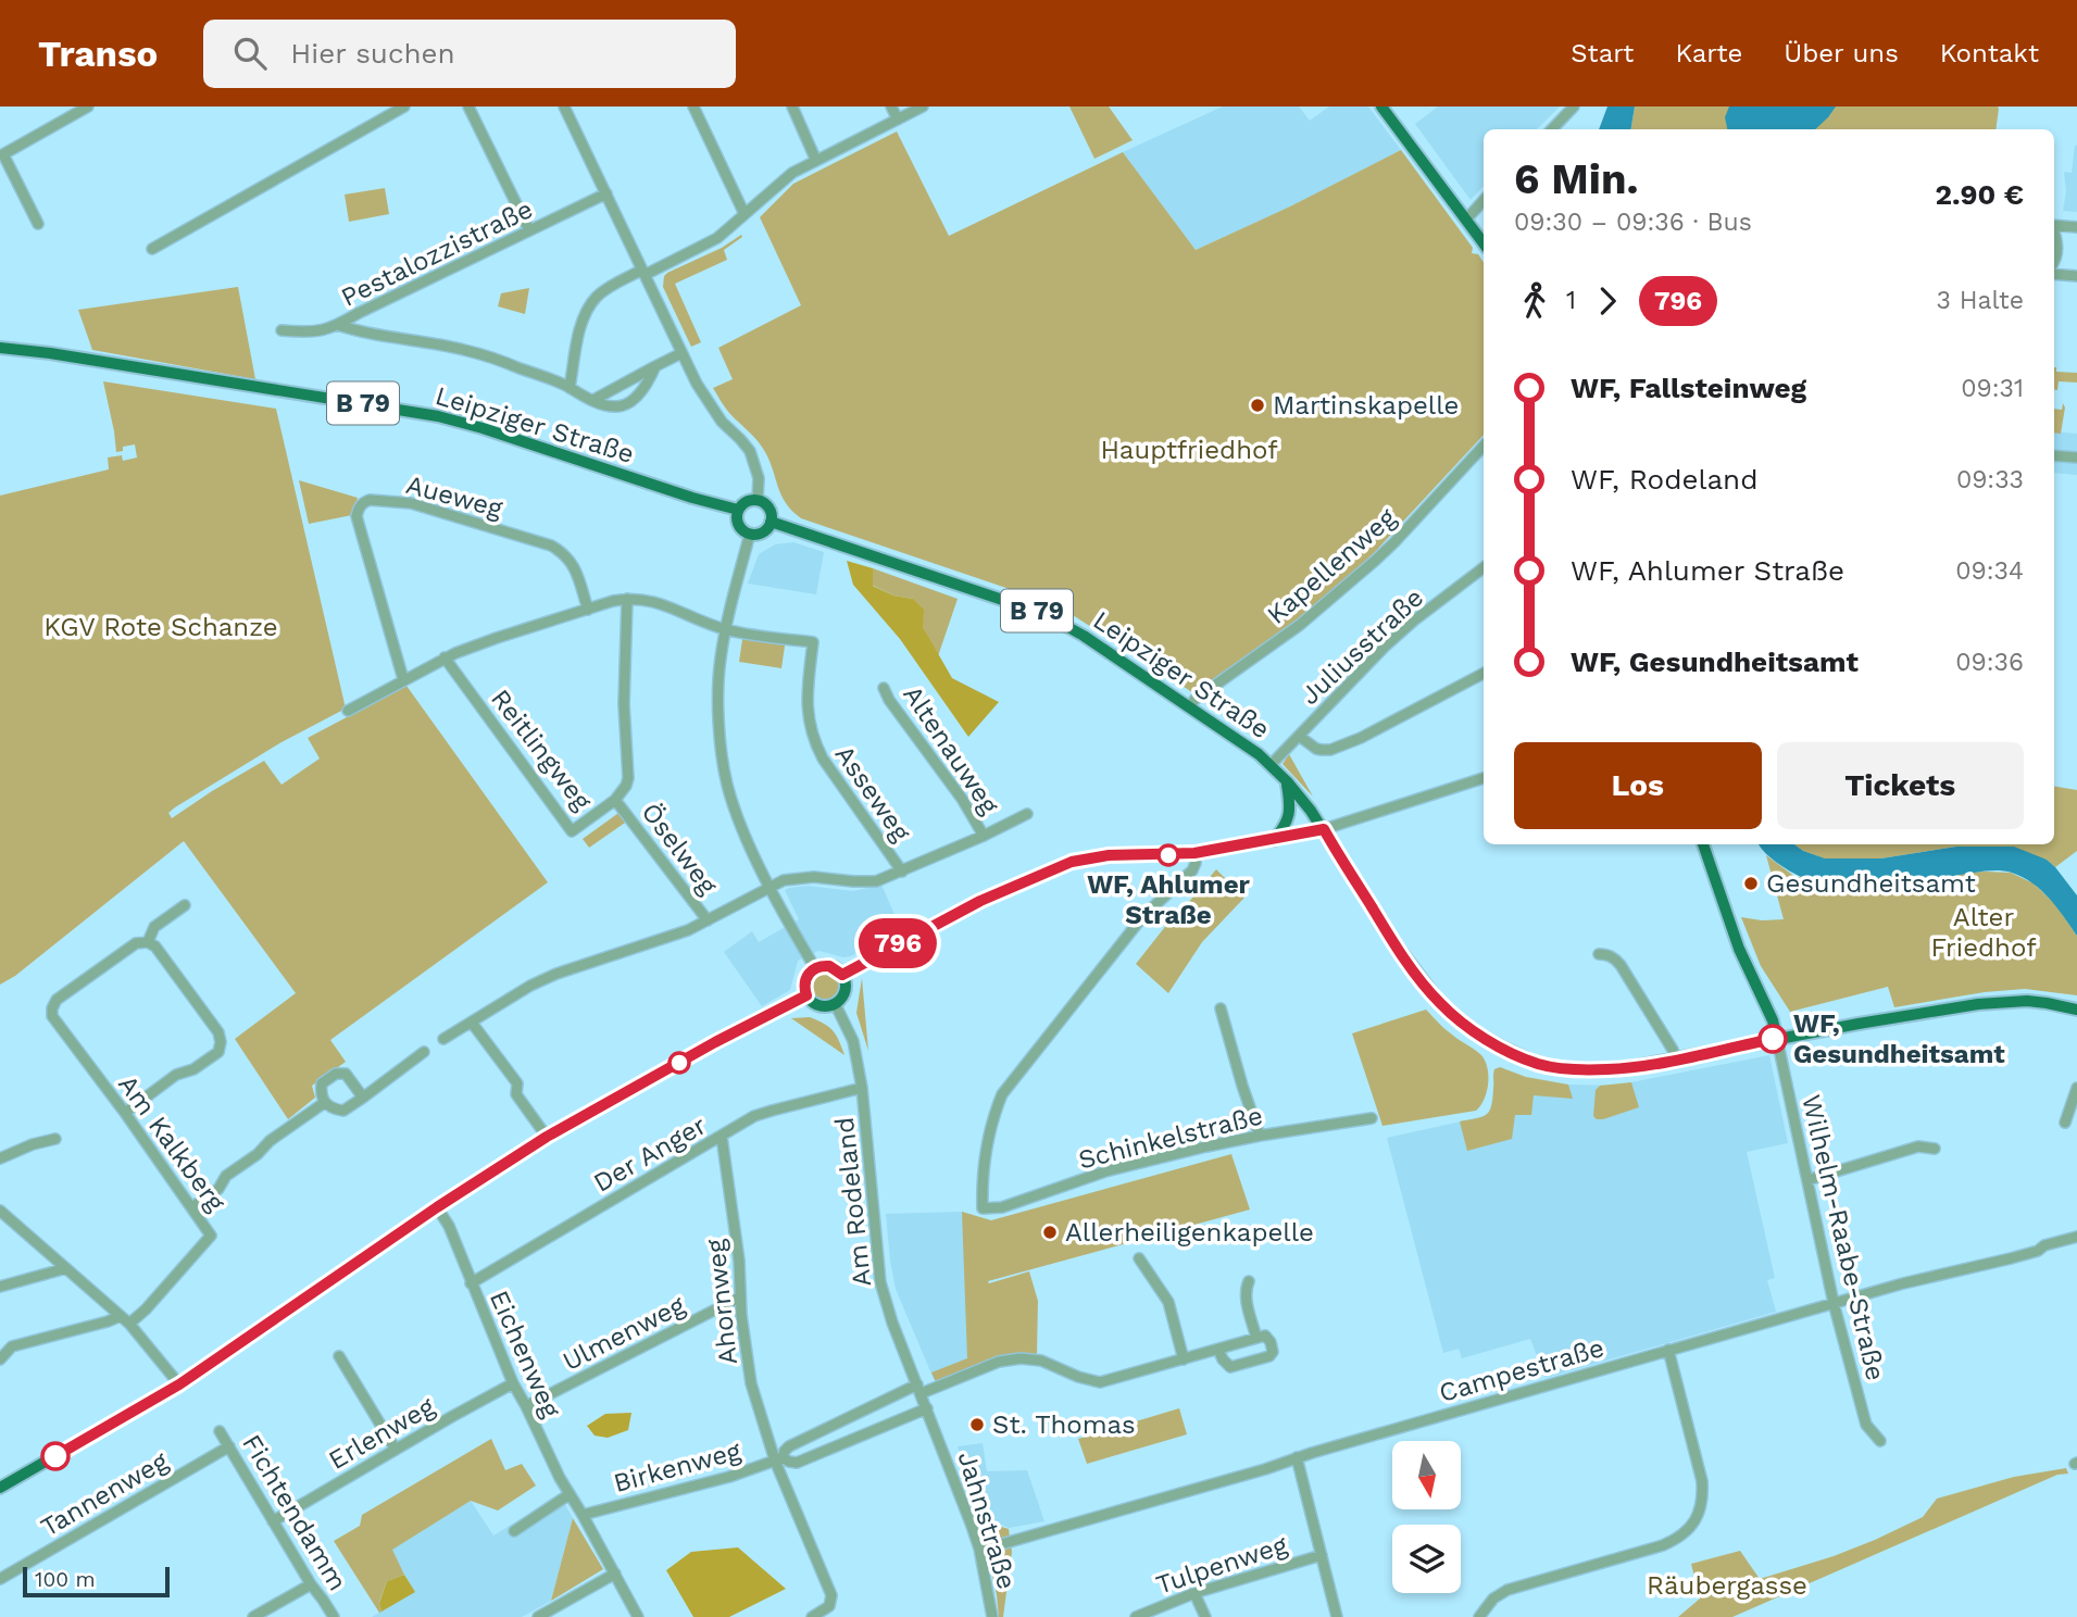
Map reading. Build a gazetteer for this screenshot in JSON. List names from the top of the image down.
{
  "streets": {
    "main road": ["B 79", "Leipziger Straße"],
    "street": [
      "Pestalozzistraße",
      "Aueweg",
      "Kapellenweg",
      "Juliusstraße",
      "Reitlingweg",
      "Altenauweg",
      "Asseweg",
      "Öselweg",
      "Schinkelstraße",
      "Am Kalkberg",
      "Der Anger",
      "Am Rodeland",
      "Wilhelm-Raabe-Straße",
      "Ahornweg",
      "Ulmenweg",
      "Eichenweg",
      "Campestraße",
      "Erlenweg",
      "Birkenweg",
      "Tannenweg",
      "Fichtendamm",
      "Jahnstraße",
      "Tulpenweg"
    ]
  },
  "crossings": [
    ["B 79", "Leipziger Straße"],
    ["B 79", "Wilhelm-Raabe-Straße"],
    ["Leipziger Straße", "Kapellenweg"],
    ["Leipziger Straße", "Juliusstraße"],
    ["Reitlingweg", "Öselweg"],
    ["Altenauweg", "Öselweg"],
    ["Asseweg", "Öselweg"],
    ["Der Anger", "Am Rodeland"],
    ["Der Anger", "Ahornweg"],
    ["Der Anger", "Eichenweg"],
    ["Am Rodeland", "Birkenweg"],
    ["Am Rodeland", "Jahnstraße"],
    ["Wilhelm-Raabe-Straße", "Campestraße"],
    ["Ahornweg", "Ulmenweg"],
    ["Ahornweg", "Birkenweg"],
    ["Ulmenweg", "Eichenweg"],
    ["Eichenweg", "Erlenweg"],
    ["Eichenweg", "Birkenweg"],
    ["Campestraße", "Jahnstraße"],
    ["Erlenweg", "Fichtendamm"],
    ["Birkenweg", "Jahnstraße"],
    ["Tannenweg", "Fichtendamm"]
  ],
  "parks": [
    "Hauptfriedhof",
    "KGV Rote Schanze",
    "Alter Friedhof",
    "Räubergasse"
  ],
  "places": [
    "Martinskapelle",
    "WF, Ahlumer Straße",
    "Gesundheitsamt",
    "WF, Gesundheitsamt",
    "Allerheiligenkapelle",
    "St. Thomas"
  ],
  "lines": ["bus line 796"],
  "scale_bar": "100 m",
  "north": "bottom",
  "page": {
    "header": "Transo",
    "search": "Hier suchen",
    "nav": [
      "Start",
      "Karte",
      "Über uns",
      "Kontakt"
    ],
    "on_map": "796",
    "heading": ["6 Min.", "09:30 – 09:36 · Bus", "2.90 €"],
    "legs": ["1", "796", "3 Halte"],
    "list": [
      {
        "name": "WF, Fallsteinweg",
        "value": "09:31"
      },
      {
        "name": "WF, Rodeland",
        "value": "09:33"
      },
      {
        "name": "WF, Ahlumer Straße",
        "value": "09:34"
      },
      {
        "name": "WF, Gesundheitsamt",
        "value": "09:36"
      }
    ],
    "buttons": ["Los", "Tickets"],
    "scale": "100 m"
  }
}
